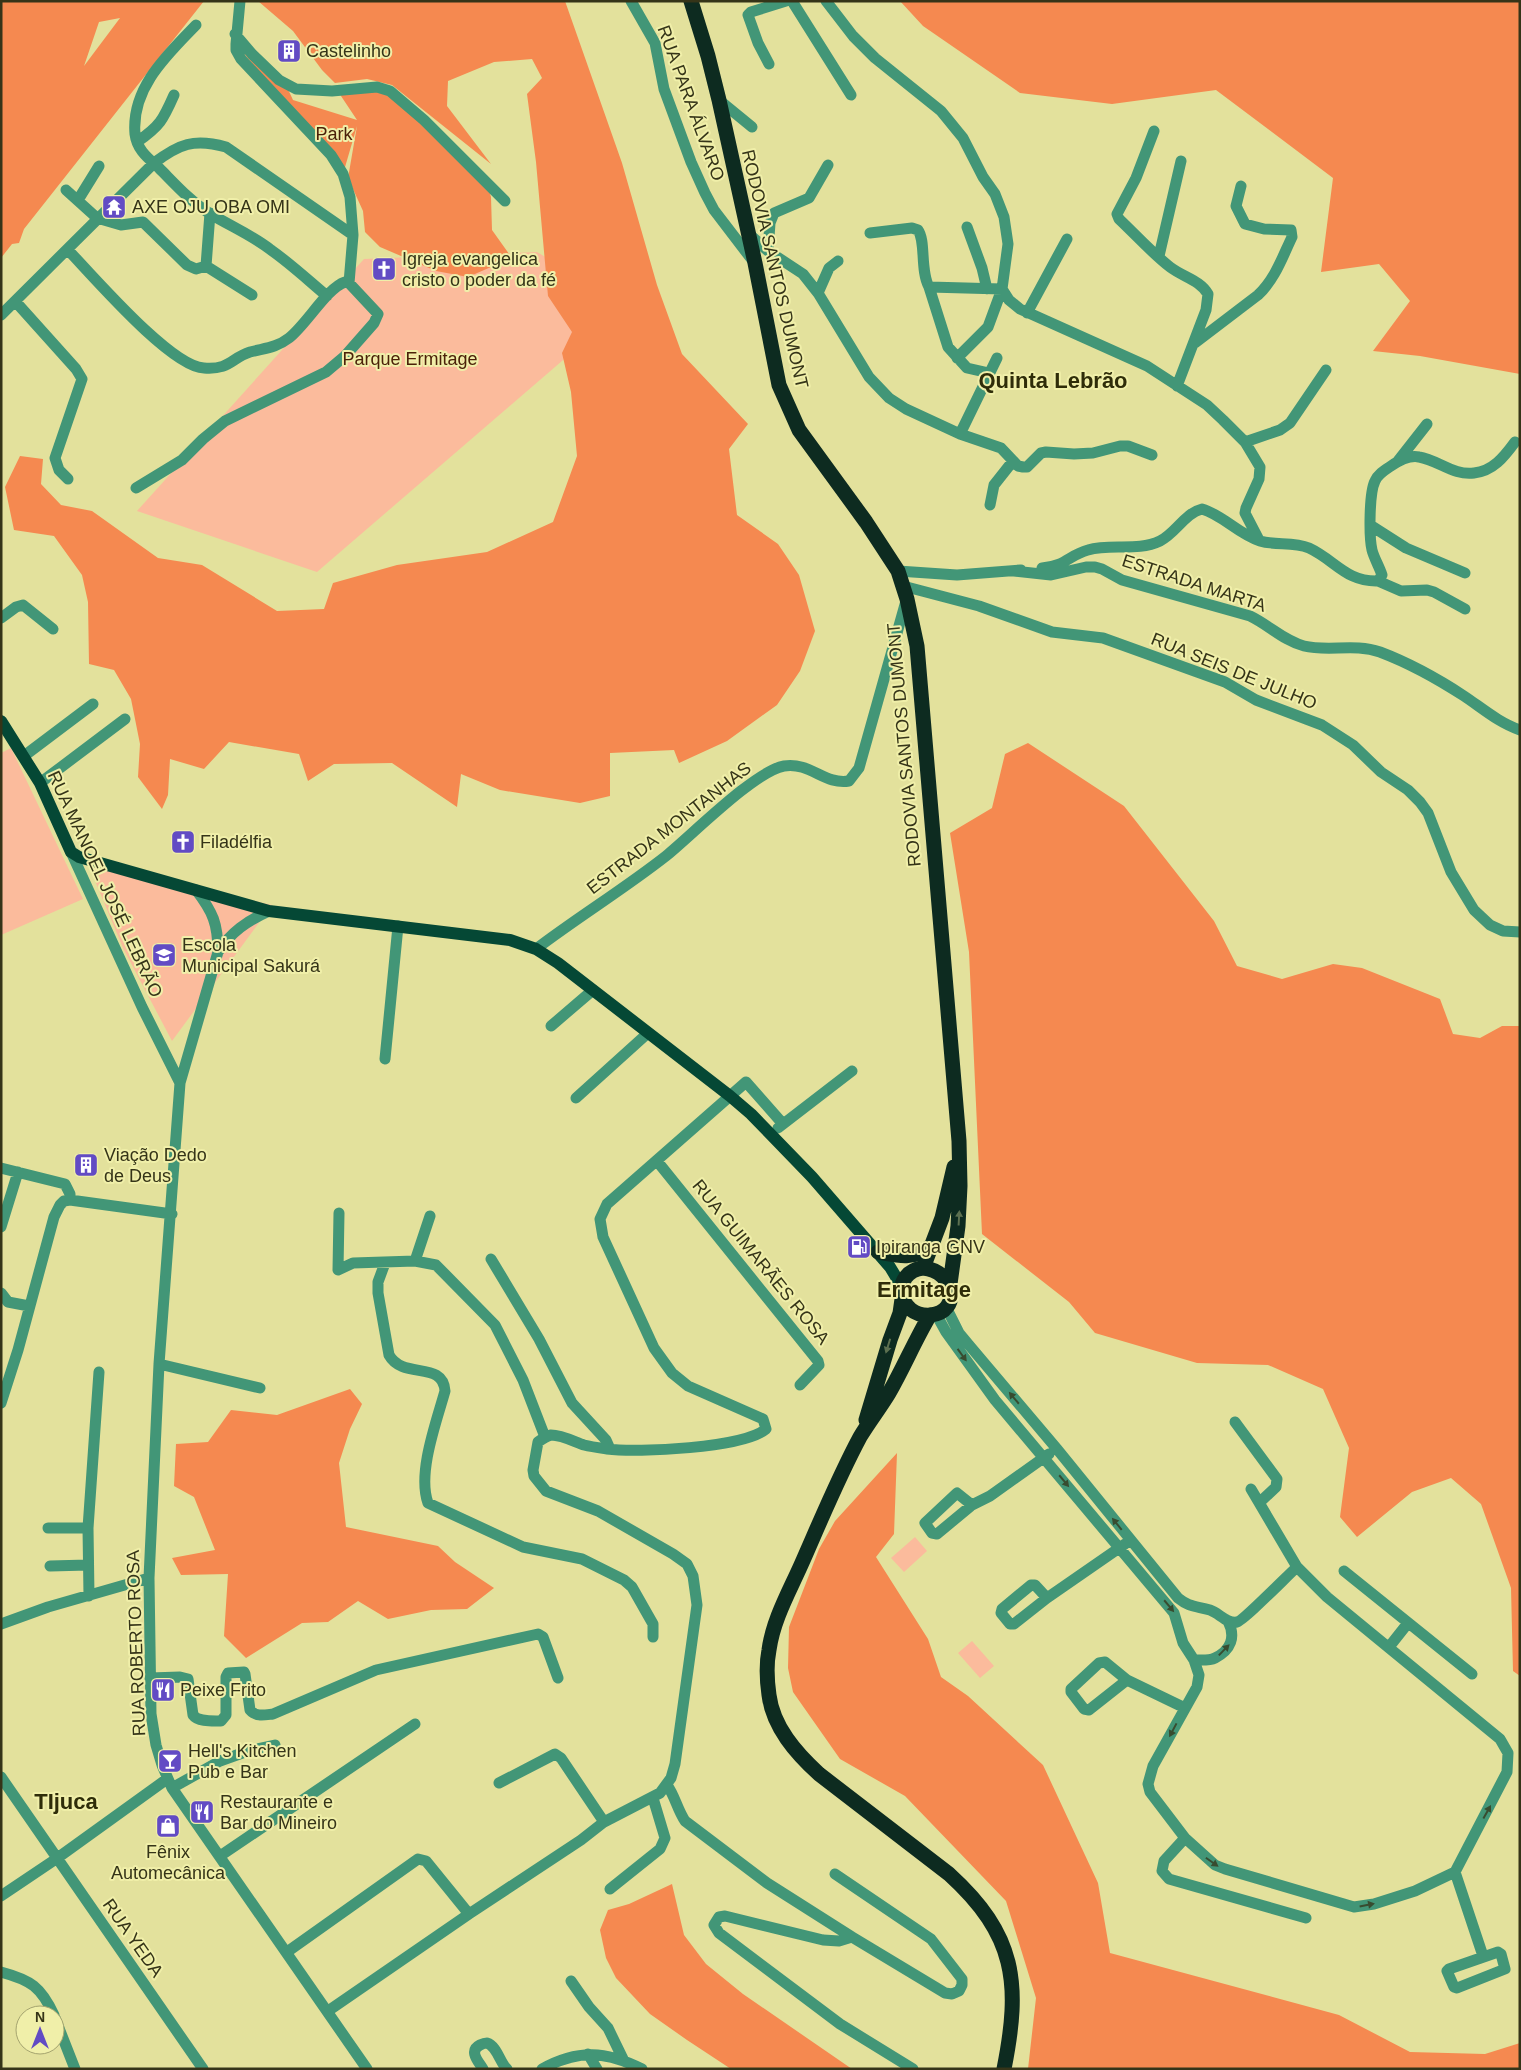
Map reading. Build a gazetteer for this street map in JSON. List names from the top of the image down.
{
  "streets": {
    "highway": ["RODOVIA SANTOS DUMONT"],
    "main road": ["RUA MANOEL JOSÉ LEBRÃO"],
    "street": [
      "RUA PARA ÁLVARO",
      "ESTRADA MARTA",
      "RUA SEIS DE JULHO",
      "ESTRADA MONTANHAS",
      "RUA GUIMARÃES ROSA",
      "RUA ROBERTO ROSA",
      "RUA YEDA"
    ]
  },
  "crossings": [
    ["RUA PARA ÁLVARO", "RODOVIA SANTOS DUMONT"],
    ["RODOVIA SANTOS DUMONT", "RUA SEIS DE JULHO"],
    ["RODOVIA SANTOS DUMONT", "ESTRADA MONTANHAS"],
    ["RUA SEIS DE JULHO", "ESTRADA MONTANHAS"],
    ["RUA MANOEL JOSÉ LEBRÃO", "RUA ROBERTO ROSA"]
  ],
  "districts": ["Quinta Lebrão", "Ermitage", "TIjuca"],
  "parks": ["Park", "Parque Ermitage"],
  "places": {
    "building": ["Castelinho", "Viação Dedo de Deus"],
    "temple": ["AXE OJU OBA OMI"],
    "church": ["Igreja evangelica cristo o poder da fé", "Filadélfia"],
    "school or university": ["Escola Municipal Sakurá"],
    "fuel station": ["Ipiranga GNV"],
    "restaurant": ["Peixe Frito", "Restaurante e Bar do Mineiro"],
    "bar": ["Hell's Kitchen Pub e Bar"],
    "shop": ["Fênix Automecânica"]
  },
  "north": "top"
}
